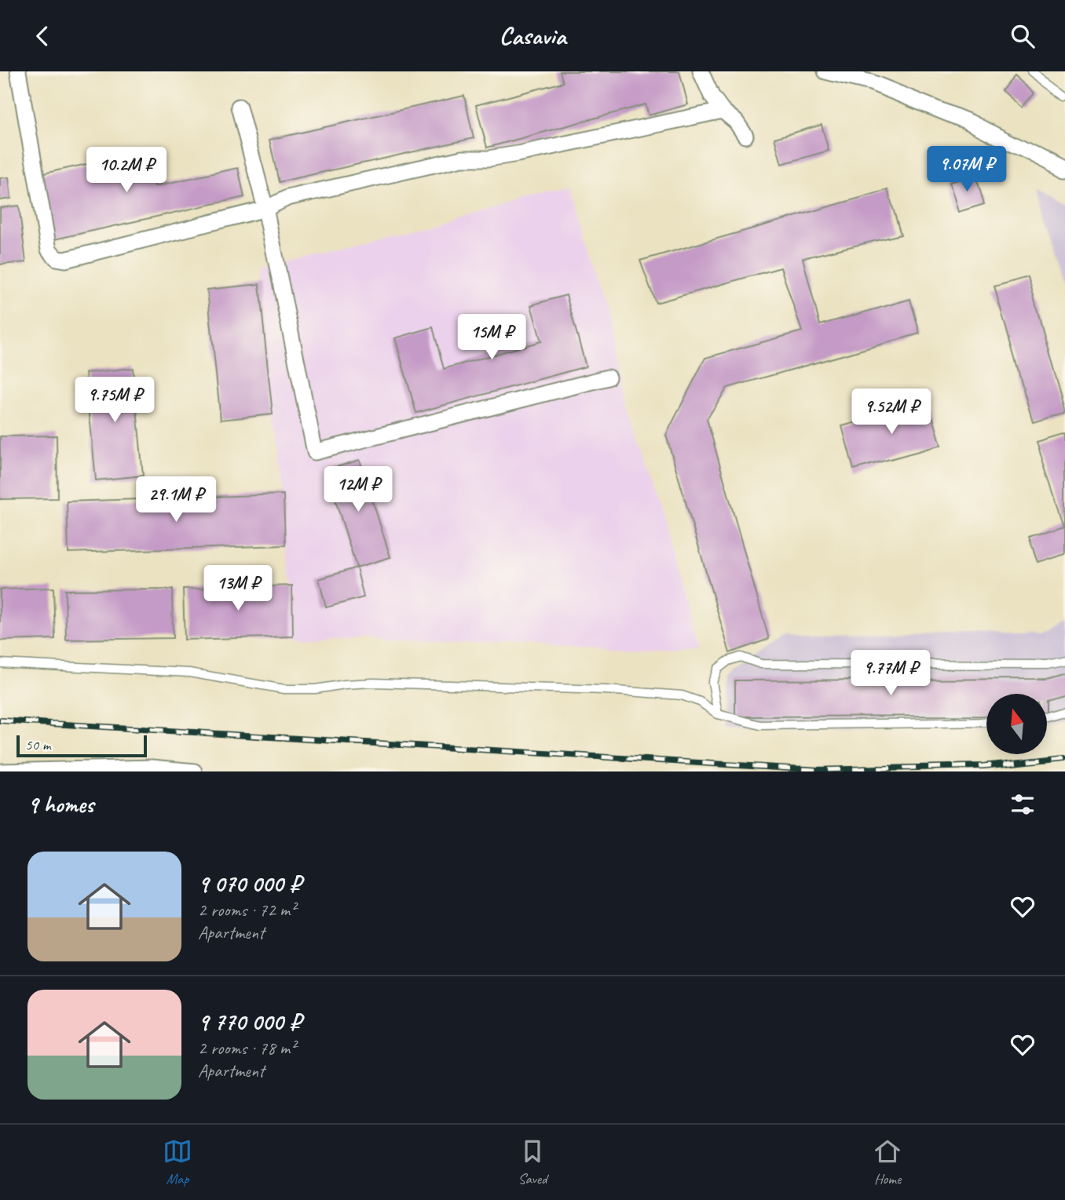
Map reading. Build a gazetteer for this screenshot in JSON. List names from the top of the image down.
{
  "scale_bar": "50 m",
  "north": "top",
  "page": {
    "header": "Casavia",
    "price": [
      "9.07M ₽",
      "10.2M ₽",
      "15M ₽",
      "9.75M ₽",
      "9.52M ₽",
      "12M ₽",
      "29.1M ₽",
      "13M ₽",
      "9.77M ₽"
    ],
    "scale": "50 m",
    "heading": "9 homes",
    "list": [
      {
        "name": "9 070 000 ₽",
        "note": "2 rooms · 72 m² · Apartment"
      },
      {
        "name": "9 770 000 ₽",
        "note": "2 rooms · 78 m² · Apartment"
      }
    ],
    "tabs": ["Map", "Saved", "Home"]
  }
}
